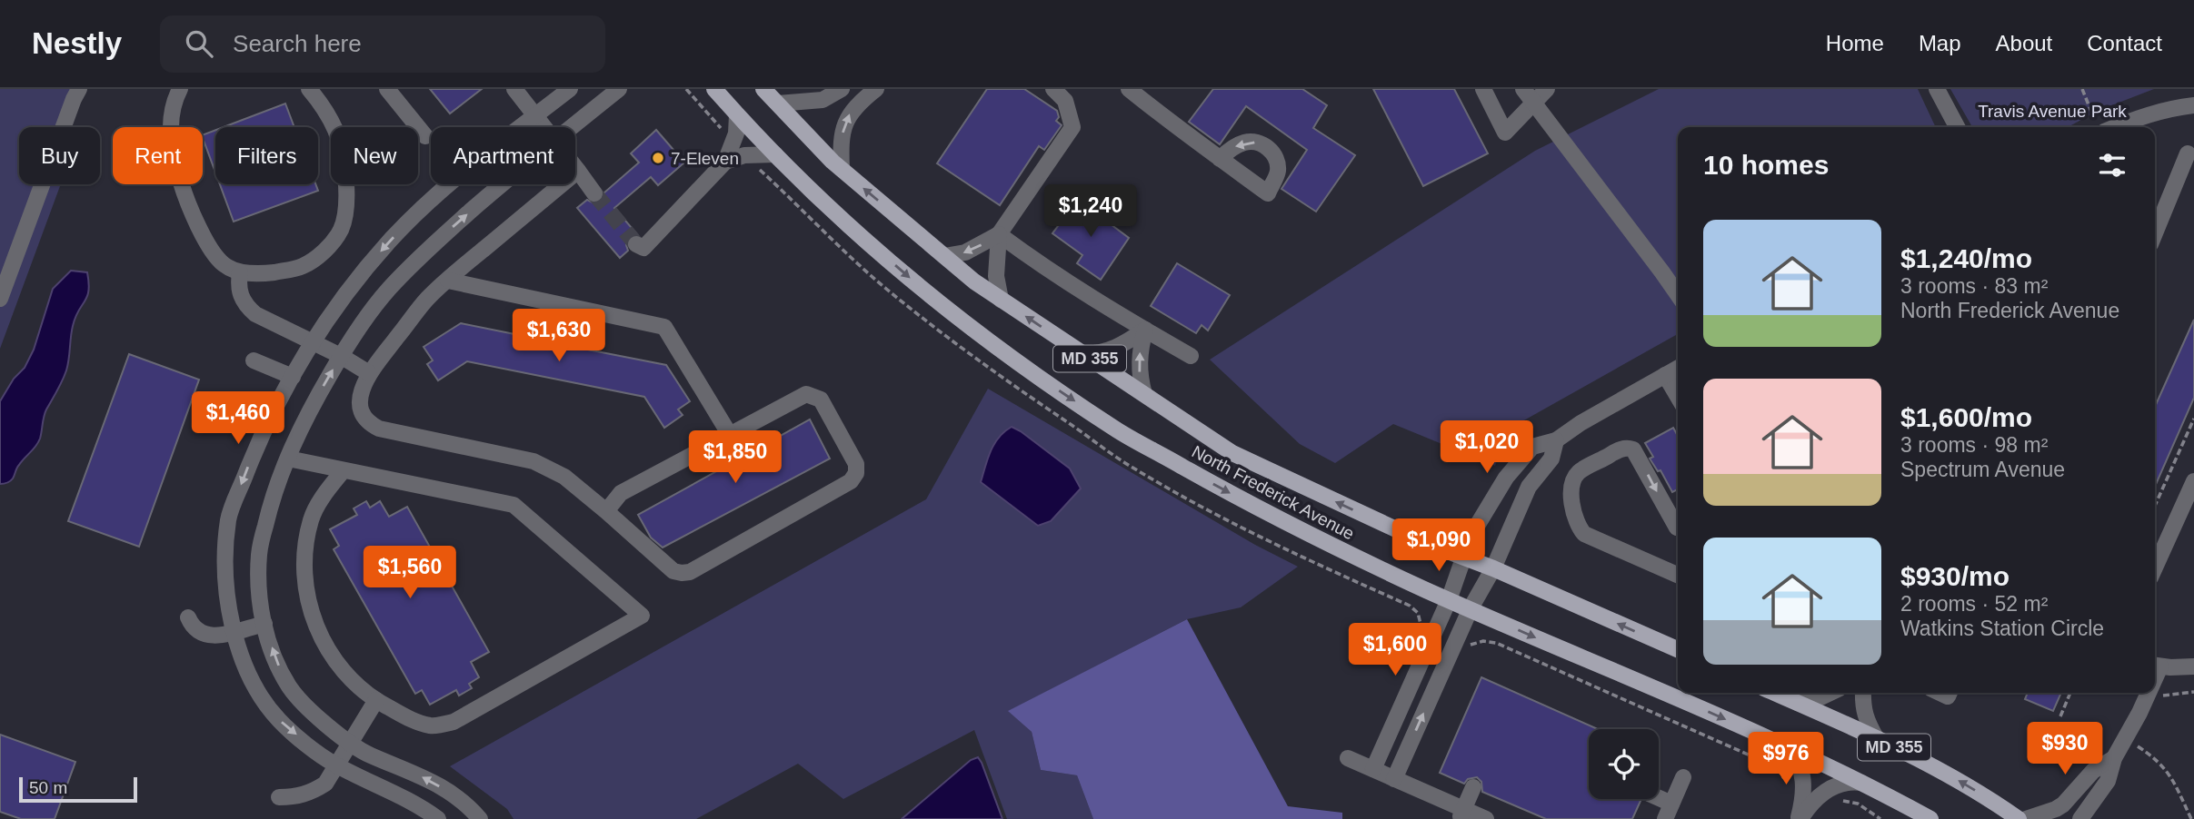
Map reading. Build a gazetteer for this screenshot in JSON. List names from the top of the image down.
{
  "streets": {
    "main road": ["MD 355", "North Frederick Avenue"]
  },
  "parks": ["Travis Avenue Park"],
  "places": ["7-Eleven"],
  "scale_bar": "50 m",
  "page": {
    "header": "Nestly",
    "search": "Search here",
    "nav": [
      "Home",
      "Map",
      "About",
      "Contact"
    ],
    "chip": [
      "Buy",
      "Rent",
      "Filters",
      "New",
      "Apartment"
    ],
    "heading": "10 homes",
    "price": [
      "$1,240",
      "$1,630",
      "$1,460",
      "$1,020",
      "$1,850",
      "$1,090",
      "$1,560",
      "$1,600",
      "$930",
      "$976"
    ],
    "list": [
      {
        "name": "$1,240/mo",
        "note": "3 rooms · 83 m² · North Frederick Avenue"
      },
      {
        "name": "$1,600/mo",
        "note": "3 rooms · 98 m² · Spectrum Avenue"
      },
      {
        "name": "$930/mo",
        "note": "2 rooms · 52 m² · Watkins Station Circle"
      }
    ],
    "scale": "50 m"
  }
}
